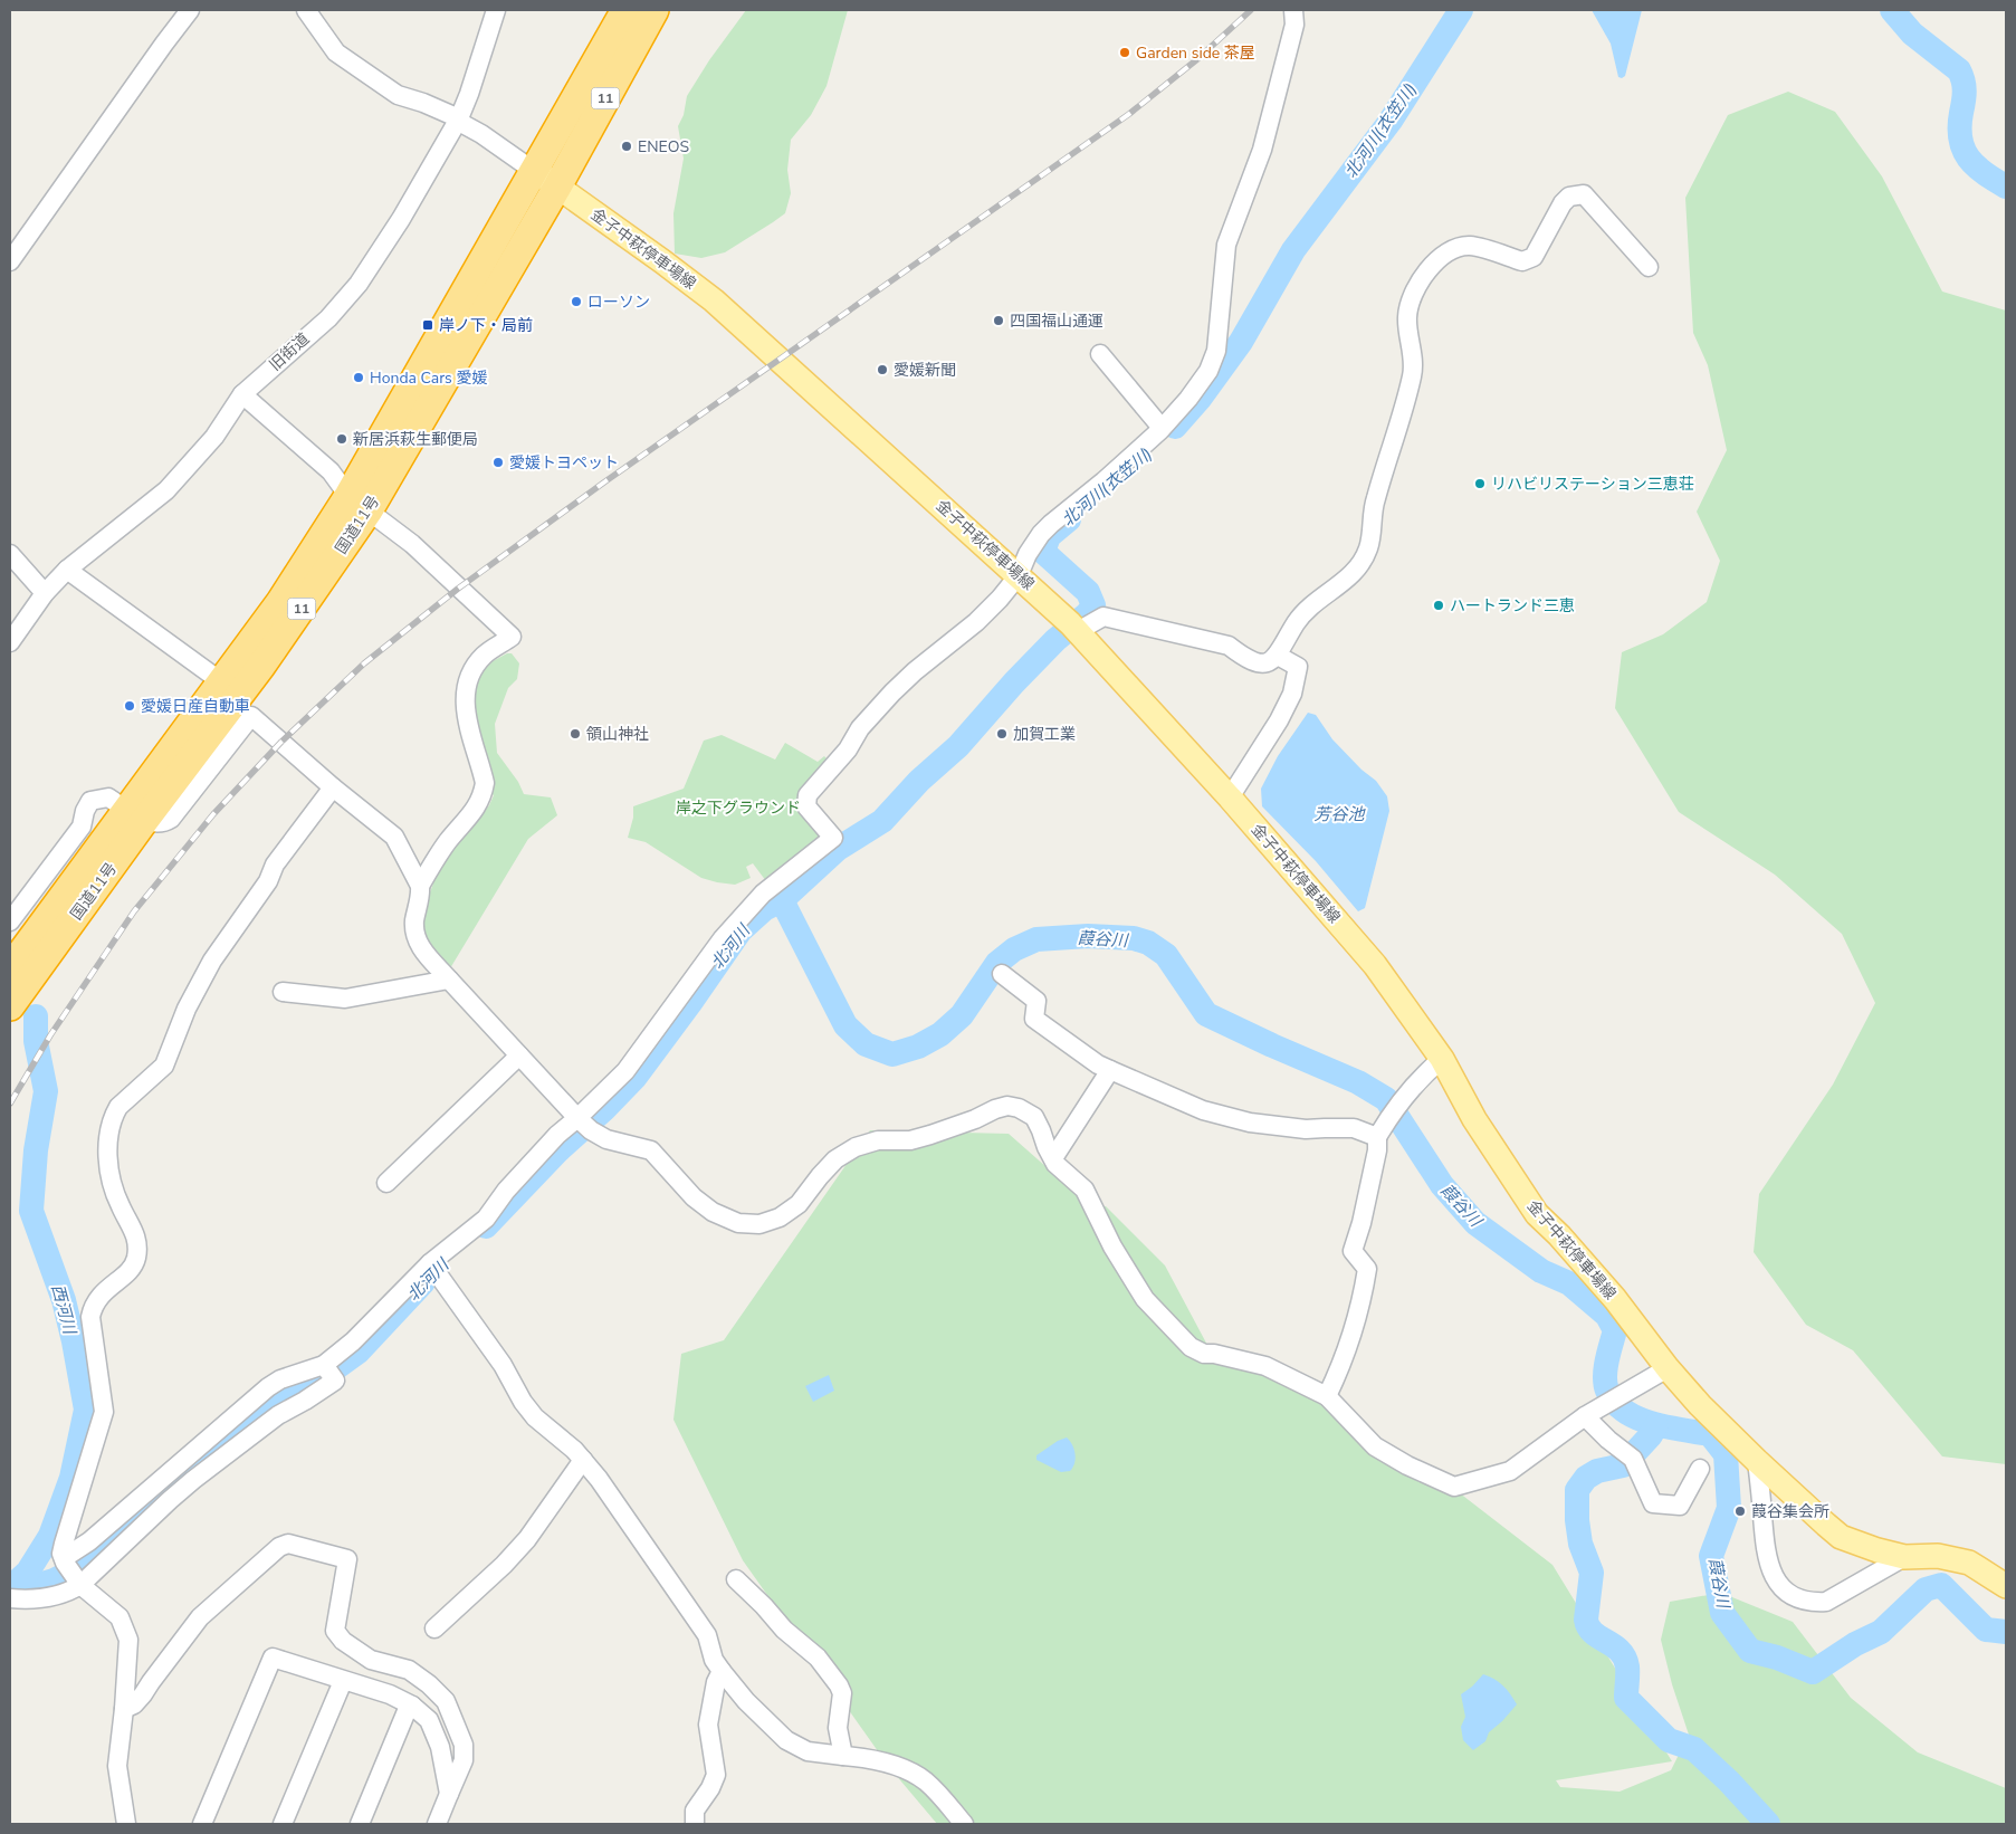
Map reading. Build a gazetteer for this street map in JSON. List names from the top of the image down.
{
  "streets": {
    "highway": ["11", "国道11号"],
    "main road": ["金子中萩停車場線"],
    "street": ["旧街道"]
  },
  "crossings": [
    ["金子中萩停車場線", "国道11号"]
  ],
  "water": [
    "北河川(衣笠川)",
    "芳谷池",
    "葭谷川",
    "北河川",
    "西河川"
  ],
  "parks": ["岸之下グラウンド"],
  "places": {
    "other": [
      "Garden side 茶屋",
      "ENEOS",
      "ローソン",
      "四国福山通運",
      "愛媛新聞",
      "Honda Cars 愛媛",
      "新居浜萩生郵便局",
      "愛媛トヨペット",
      "リハビリステーション三恵荘",
      "ハートランド三恵",
      "愛媛日産自動車",
      "領山神社",
      "加賀工業",
      "葭谷集会所"
    ],
    "transit": ["岸ノ下・局前"]
  }
}
